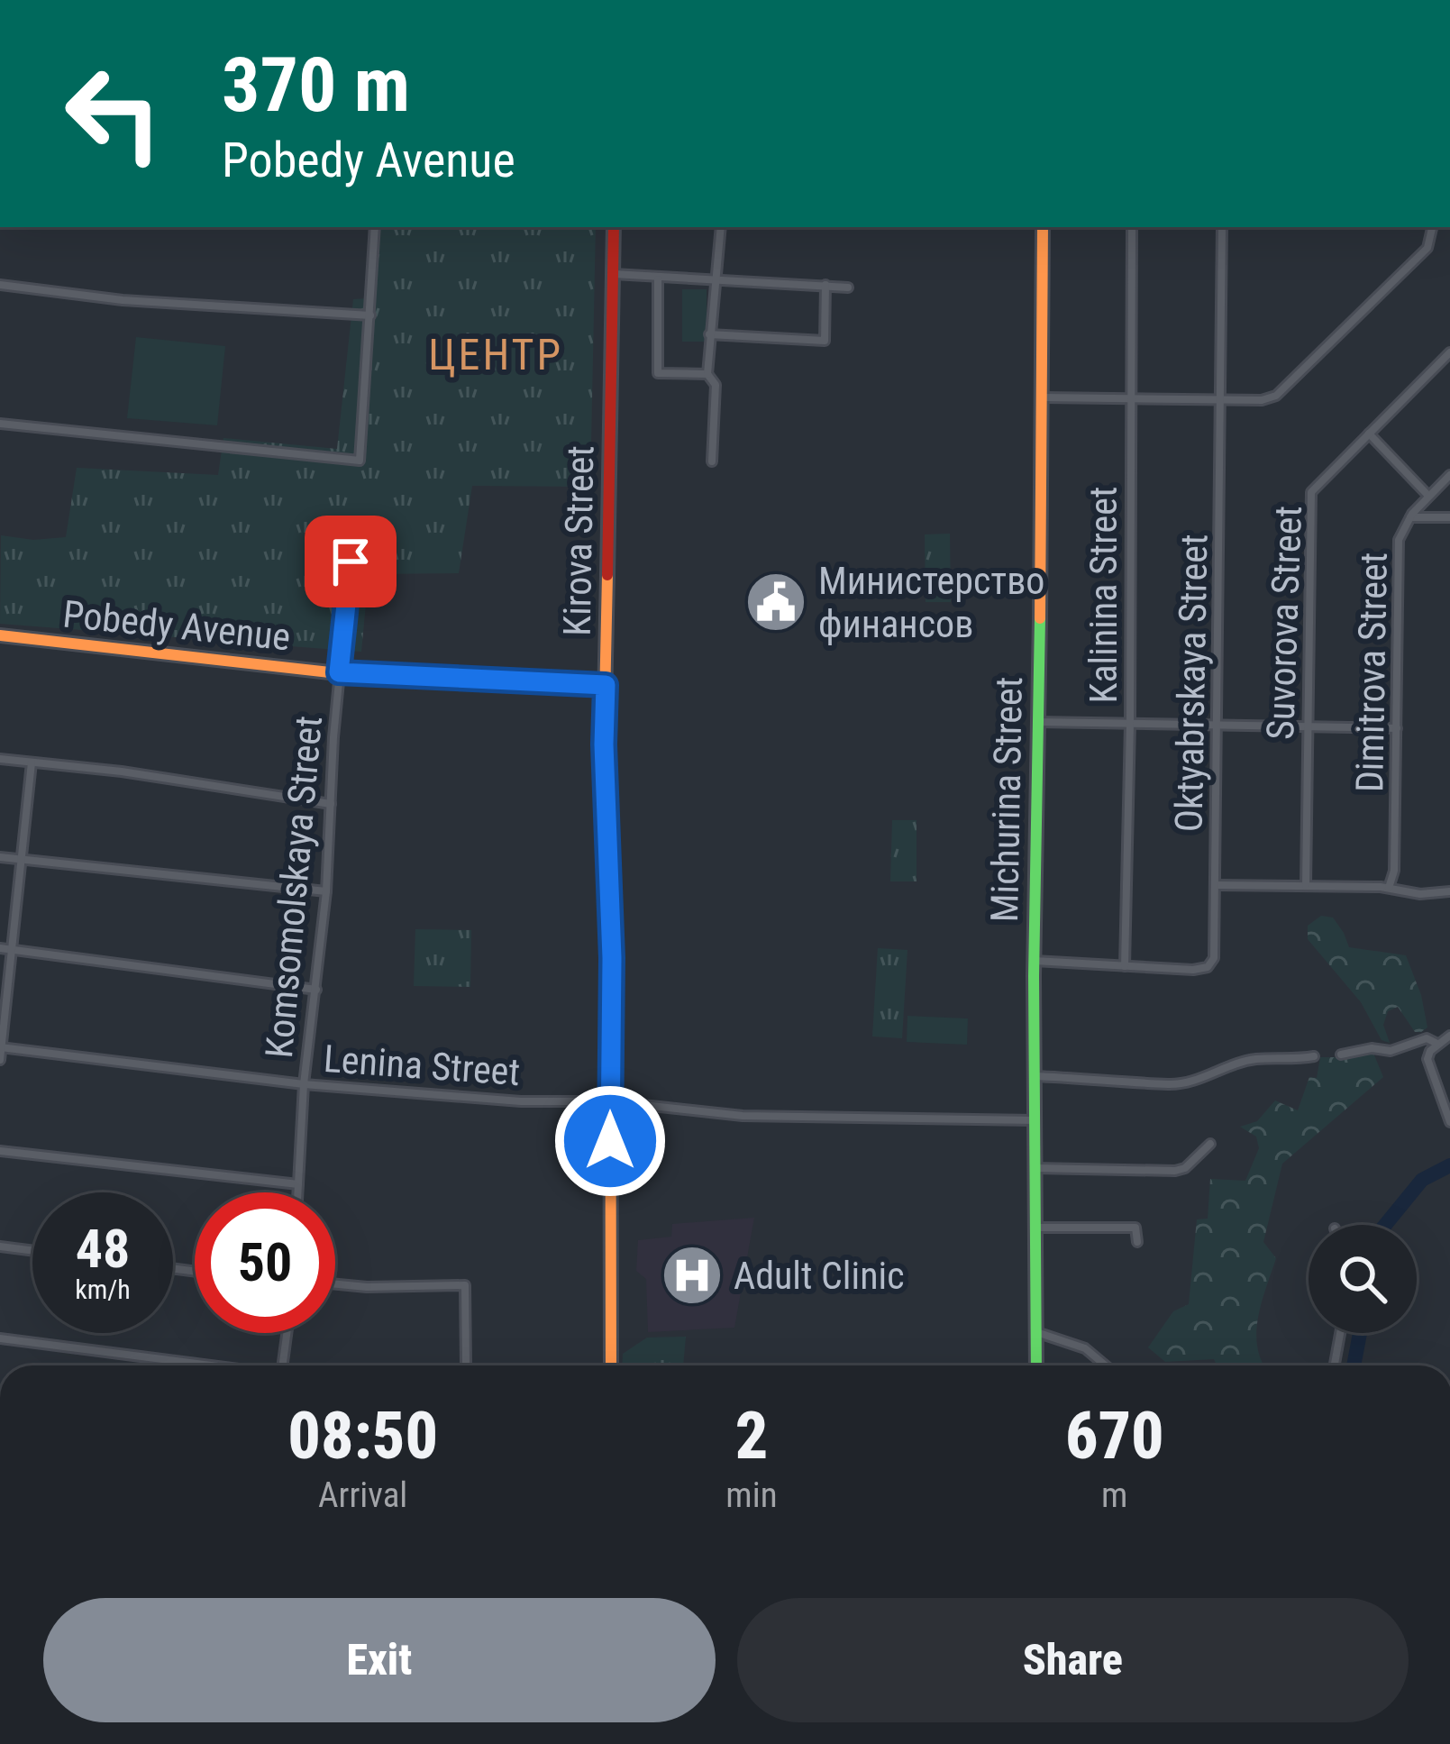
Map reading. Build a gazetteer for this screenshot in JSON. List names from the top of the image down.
{
  "streets": {
    "street": [
      "Kirova Street",
      "Kalinina Street",
      "Suvorova Street",
      "Pobedy Avenue",
      "Dimitrova Street",
      "Oktyabrskaya Street",
      "Michurina Street",
      "Komsomolskaya Street",
      "Lenina Street"
    ]
  },
  "crossings": [
    ["Kirova Street", "Pobedy Avenue"],
    ["Kirova Street", "Lenina Street"],
    ["Kalinina Street", "Oktyabrskaya Street"],
    ["Pobedy Avenue", "Komsomolskaya Street"],
    ["Oktyabrskaya Street", "Michurina Street"],
    ["Michurina Street", "Lenina Street"],
    ["Komsomolskaya Street", "Lenina Street"]
  ],
  "districts": ["ЦЕНТР"],
  "places": {
    "public building": ["Министерство финансов"],
    "hospital": ["Adult Clinic"]
  },
  "page": {
    "turn": ["370 m", "Pobedy Avenue"],
    "speed": "48 km/h",
    "limit": "50",
    "eta": [
      "08:50",
      "Arrival",
      "2",
      "min",
      "670",
      "m"
    ],
    "buttons": ["Exit", "Share"]
  }
}
